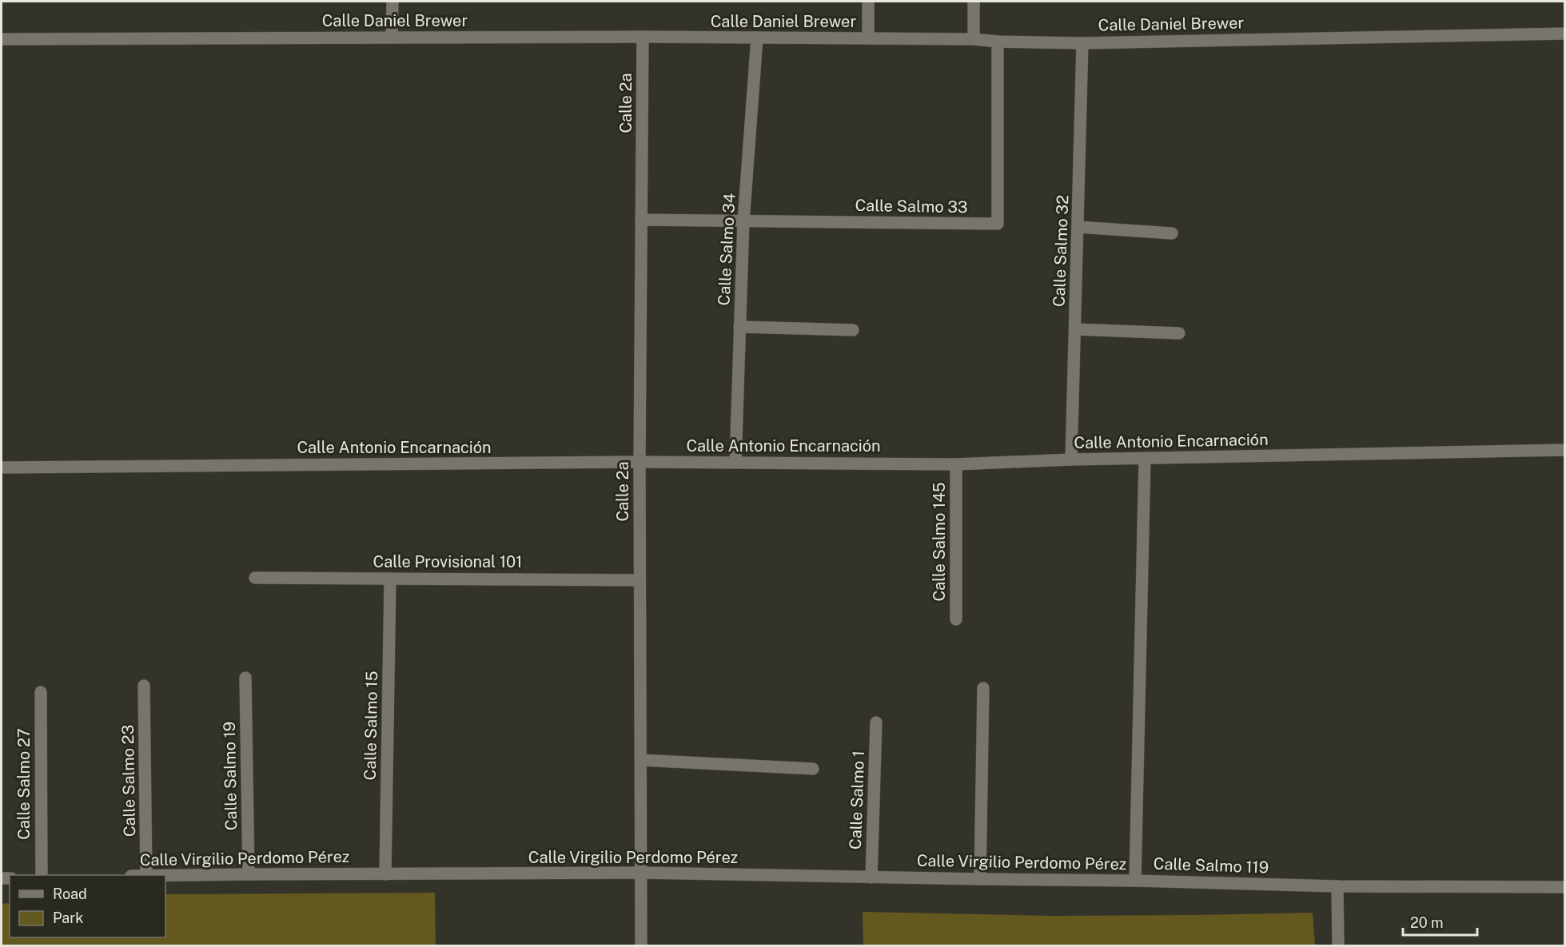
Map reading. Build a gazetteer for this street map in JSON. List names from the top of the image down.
{
  "streets": {
    "street": [
      "Calle Daniel Brewer",
      "Calle 2a",
      "Calle Salmo 33",
      "Calle Salmo 34",
      "Calle Salmo 32",
      "Calle Antonio Encarnación",
      "Calle Salmo 145",
      "Calle Provisional 101",
      "Calle Salmo 15",
      "Calle Salmo 19",
      "Calle Salmo 23",
      "Calle Salmo 27",
      "Calle Salmo 1",
      "Calle Virgilio Perdomo Pérez",
      "Calle Salmo 119"
    ]
  },
  "crossings": [
    ["Calle Daniel Brewer", "Calle 2a"],
    ["Calle Daniel Brewer", "Calle Salmo 33"],
    ["Calle Daniel Brewer", "Calle Salmo 34"],
    ["Calle Daniel Brewer", "Calle Salmo 32"],
    ["Calle 2a", "Calle Salmo 33"],
    ["Calle 2a", "Calle Antonio Encarnación"],
    ["Calle 2a", "Calle Provisional 101"],
    ["Calle 2a", "Calle Virgilio Perdomo Pérez"],
    ["Calle Salmo 33", "Calle Salmo 34"],
    ["Calle Salmo 34", "Calle Antonio Encarnación"],
    ["Calle Salmo 32", "Calle Antonio Encarnación"],
    ["Calle Antonio Encarnación", "Calle Salmo 145"],
    ["Calle Antonio Encarnación", "Calle Salmo 119"],
    ["Calle Provisional 101", "Calle Salmo 15"],
    ["Calle Salmo 15", "Calle Virgilio Perdomo Pérez"],
    ["Calle Salmo 19", "Calle Virgilio Perdomo Pérez"],
    ["Calle Salmo 1", "Calle Virgilio Perdomo Pérez"],
    ["Calle Virgilio Perdomo Pérez", "Calle Salmo 119"]
  ],
  "legend": ["Road", "Park"],
  "scale_bar": "20 m"
}
